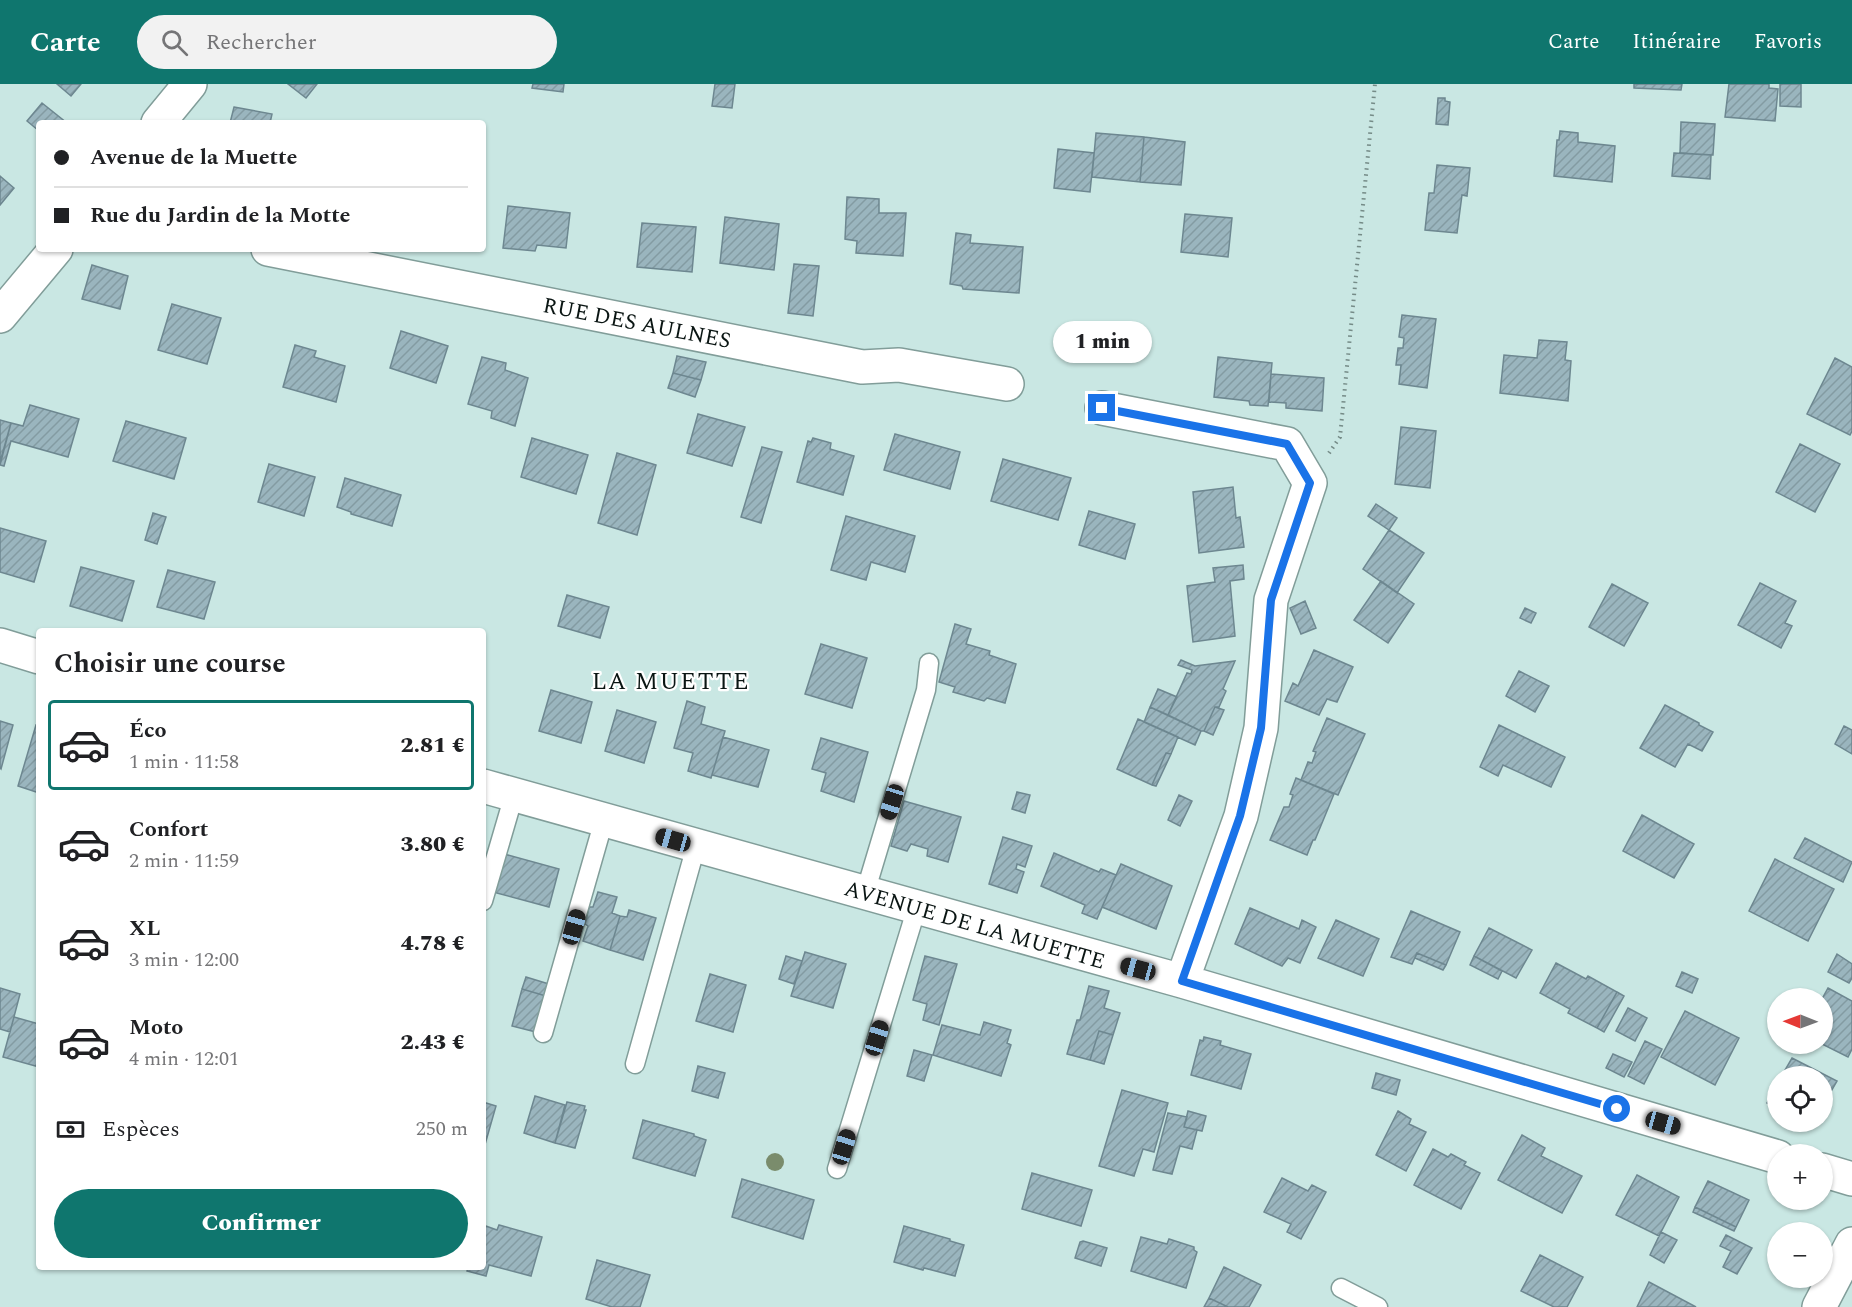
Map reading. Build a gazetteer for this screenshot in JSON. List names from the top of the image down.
{
  "streets": {
    "street": ["RUE DES AULNES", "AVENUE DE LA MUETTE"]
  },
  "districts": ["LA MUETTE"],
  "north": "left",
  "page": {
    "header": "Carte",
    "search": "Rechercher",
    "nav": ["Carte", "Itinéraire", "Favoris"],
    "banner": ["Avenue de la Muette", "Rue du Jardin de la Motte"],
    "bubble": "1 min",
    "heading": "Choisir une course",
    "list": [
      {
        "name": "Éco",
        "note": "1 min · 11:58",
        "value": "2.81 €"
      },
      {
        "name": "Confort",
        "note": "2 min · 11:59",
        "value": "3.80 €"
      },
      {
        "name": "XL",
        "note": "3 min · 12:00",
        "value": "4.78 €"
      },
      {
        "name": "Moto",
        "note": "4 min · 12:01",
        "value": "2.43 €"
      }
    ],
    "map_buttons": ["+", "−"],
    "pay": ["Espèces", "250 m"],
    "buttons": "Confirmer"
  }
}
